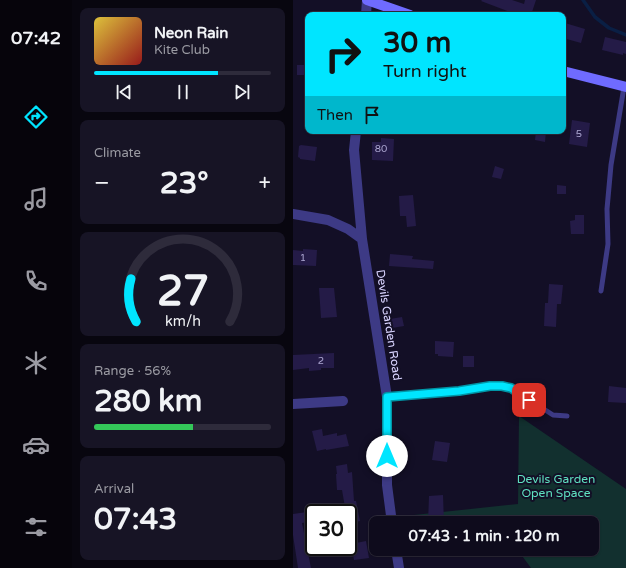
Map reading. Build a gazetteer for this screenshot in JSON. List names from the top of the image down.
{
  "streets": {
    "street": ["Devils Garden Road"]
  },
  "parks": ["Devils Garden Open Space"],
  "house_numbers": [
    "5",
    "80",
    "1",
    "2"
  ],
  "page": {
    "tabs": "07:42",
    "turn": ["30 m", "Turn right"],
    "song": ["Neon Rain", "Kite Club"],
    "then": "Then",
    "tile": [
      "Climate",
      ["Range · 56%", "280 km"],
      ["Arrival", "07:43"]
    ],
    "heat": ["−", "23°", "+"],
    "limit": "30",
    "trip": "07:43 · 1 min · 120 m",
    "gauge": ["27", "km/h"]
  }
}
